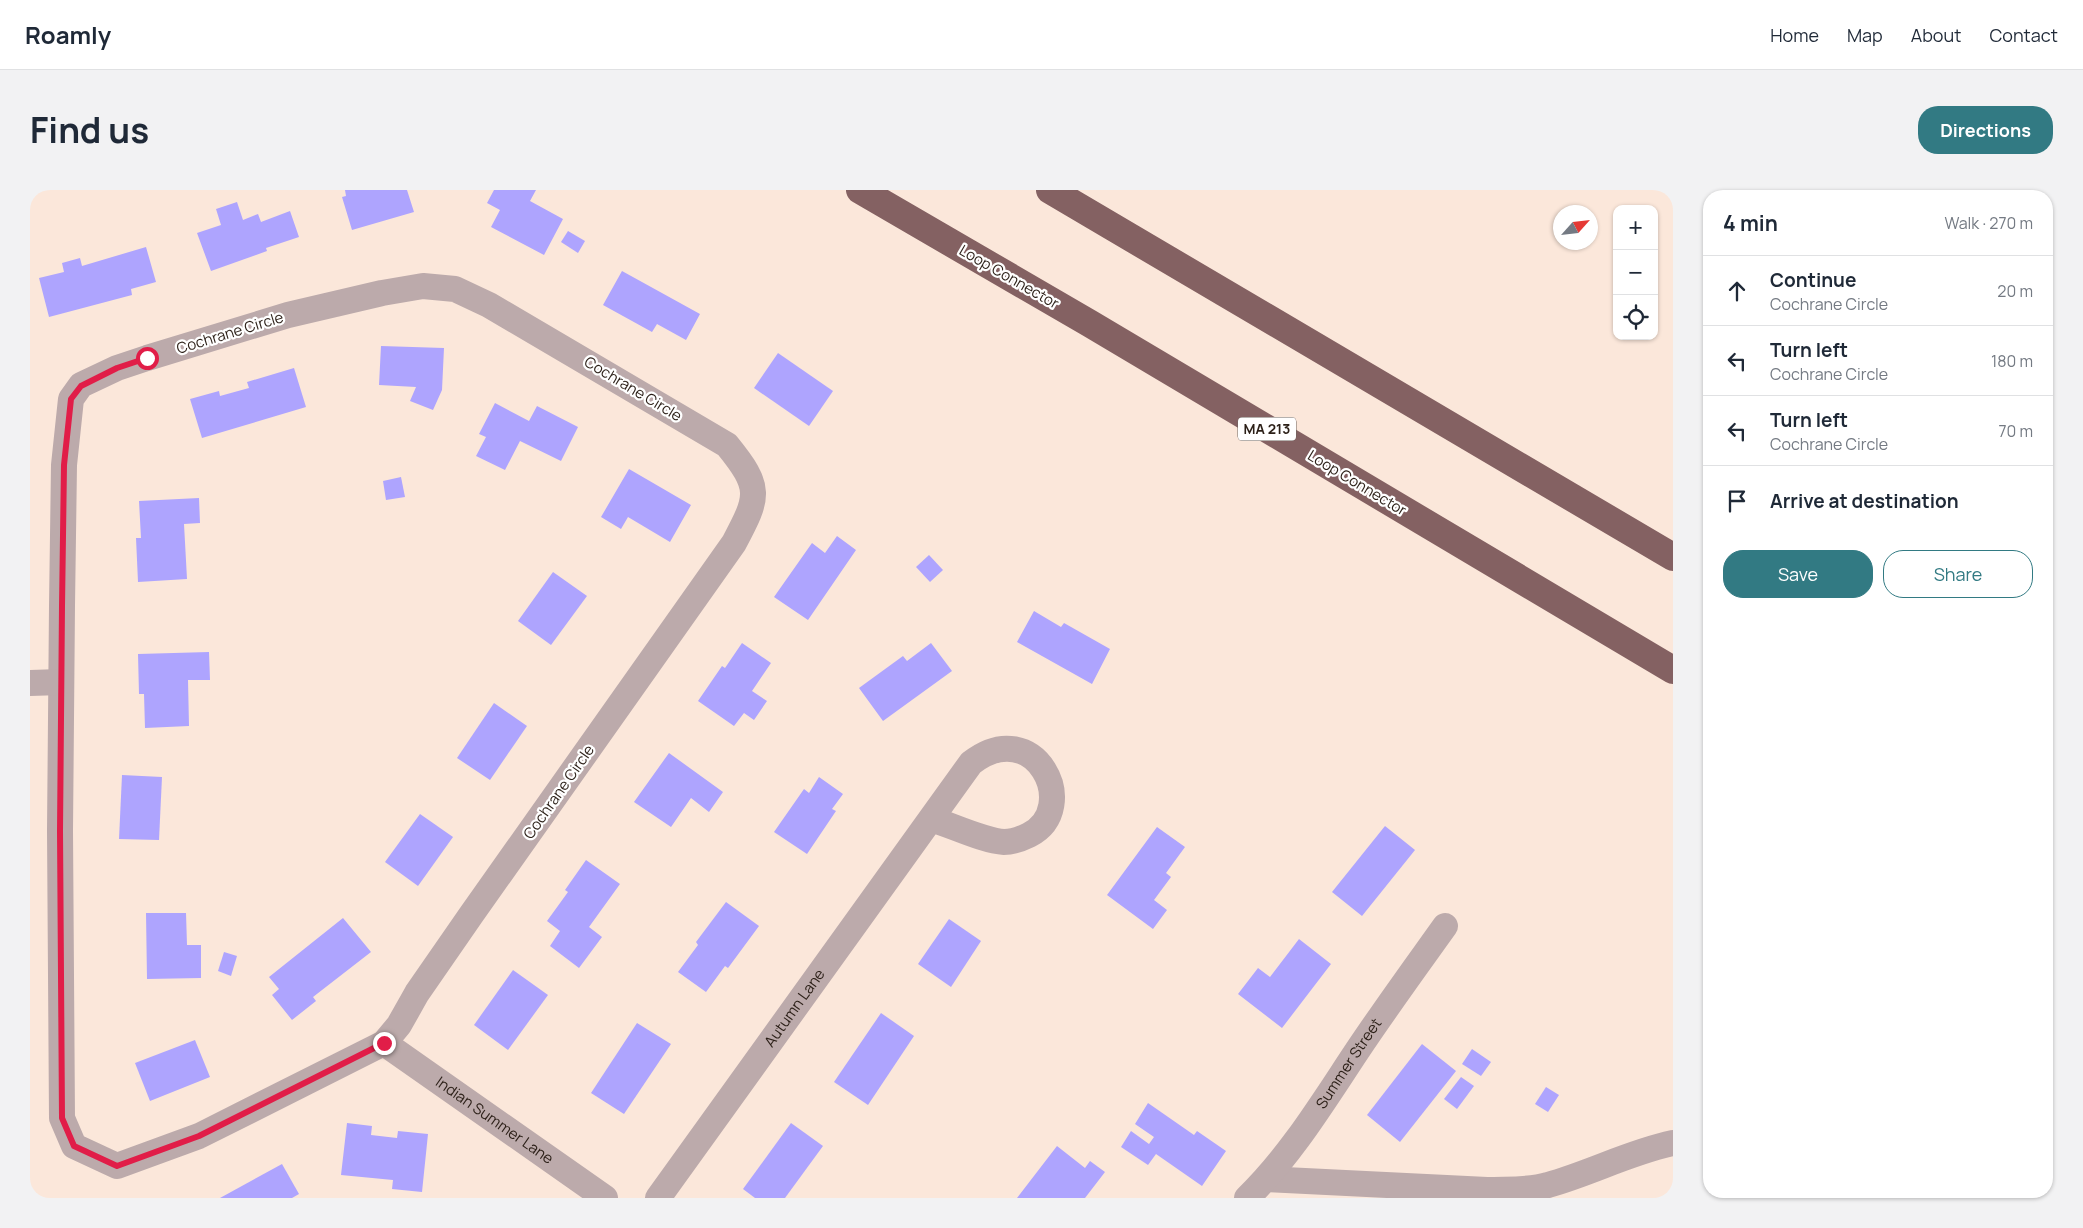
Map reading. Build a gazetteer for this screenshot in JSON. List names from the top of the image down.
{
  "streets": {
    "highway": ["Loop Connector", "MA 213"],
    "street": [
      "Cochrane Circle",
      "Autumn Lane",
      "Summer Street",
      "Indian Summer Lane"
    ]
  },
  "crossings": [
    ["Cochrane Circle", "Indian Summer Lane"]
  ],
  "north": "top right",
  "page": {
    "header": "Roamly",
    "nav": [
      "Home",
      "Map",
      "About",
      "Contact"
    ],
    "title": "Find us",
    "buttons": [
      "Directions",
      ["Save", "Share"]
    ],
    "heading": ["4 min", "Walk · 270 m"],
    "map_buttons": ["+", "−"],
    "list": [
      ["Continue", "Cochrane Circle", "20 m"],
      ["Turn left", "Cochrane Circle", "180 m"],
      ["Turn left", "Cochrane Circle", "70 m"],
      "Arrive at destination"
    ]
  }
}
